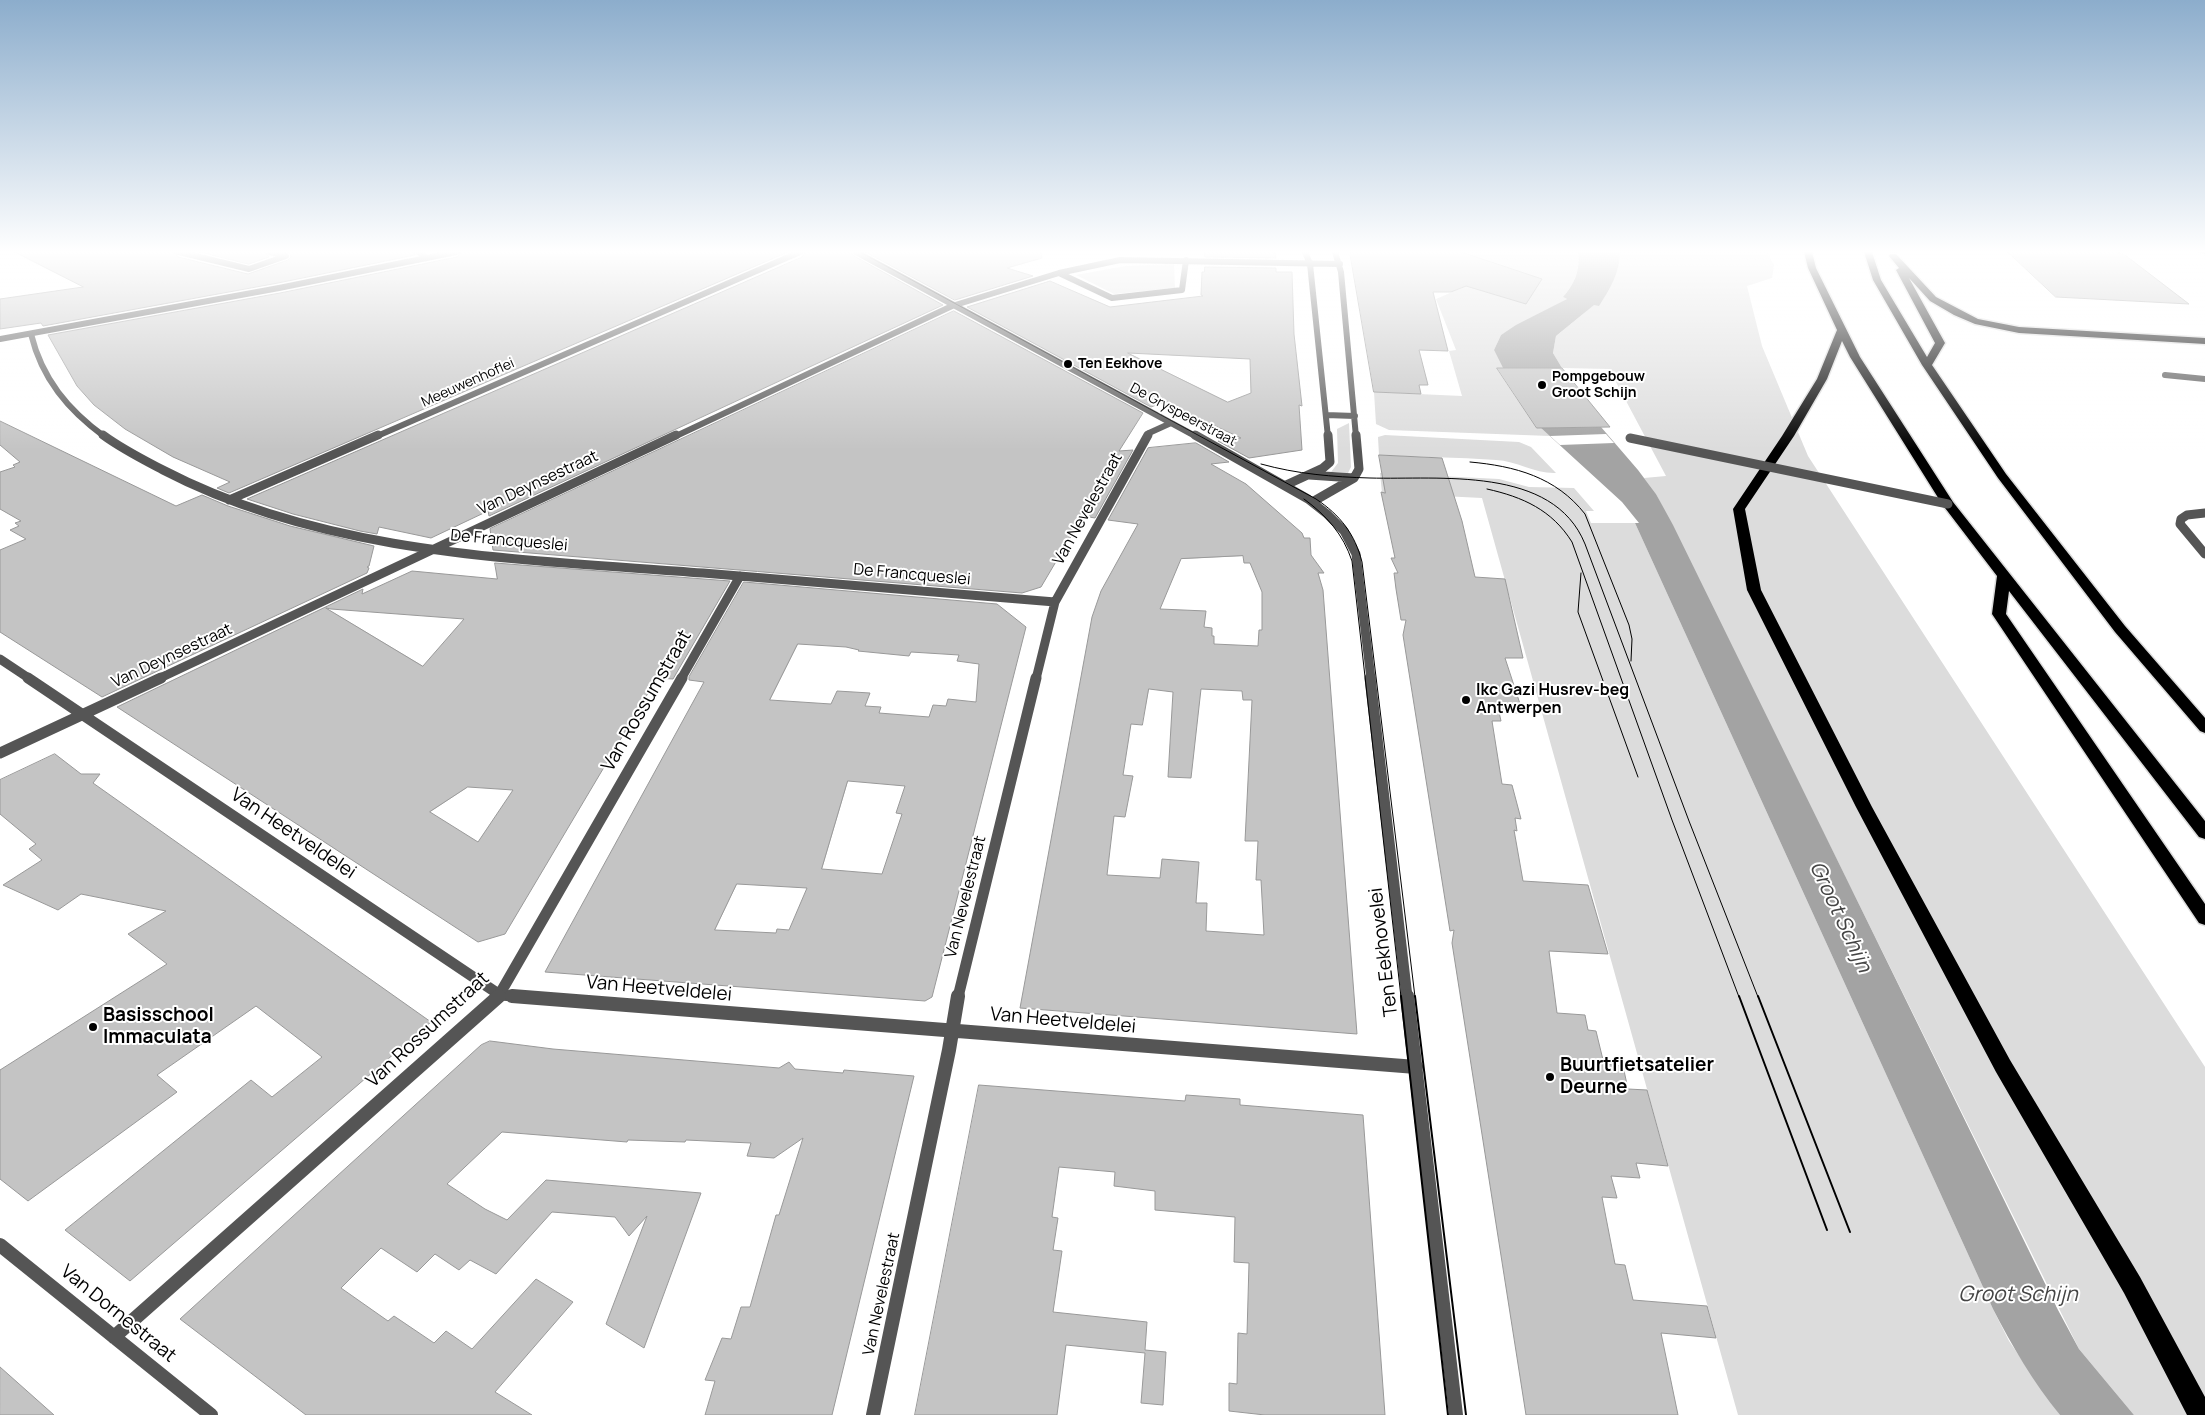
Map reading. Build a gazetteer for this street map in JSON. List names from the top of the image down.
{
  "streets": {
    "street": [
      "Meeuwenhoflei",
      "De Gryspeerstraat",
      "Van Deynsestraat",
      "Van Nevelestraat",
      "De Francqueslei",
      "Van Rossumstraat",
      "Van Heetveldelei",
      "Ten Eekhovelei",
      "Van Dornestraat"
    ]
  },
  "crossings": [
    ["Meeuwenhoflei", "De Francqueslei"],
    ["De Gryspeerstraat", "Van Nevelestraat"],
    ["De Gryspeerstraat", "Ten Eekhovelei"],
    ["Van Deynsestraat", "De Francqueslei"],
    ["Van Deynsestraat", "Van Heetveldelei"],
    ["Van Nevelestraat", "De Francqueslei"],
    ["Van Nevelestraat", "Van Heetveldelei"],
    ["De Francqueslei", "Van Rossumstraat"],
    ["Van Rossumstraat", "Van Heetveldelei"],
    ["Van Rossumstraat", "Van Dornestraat"],
    ["Van Heetveldelei", "Ten Eekhovelei"]
  ],
  "water": ["Groot Schijn"],
  "places": [
    "Ten Eekhove",
    "Pompgebouw Groot Schijn",
    "Ikc Gazi Husrev-beg Antwerpen",
    "Basisschool Immaculata",
    "Buurtfietsatelier Deurne"
  ]
}
